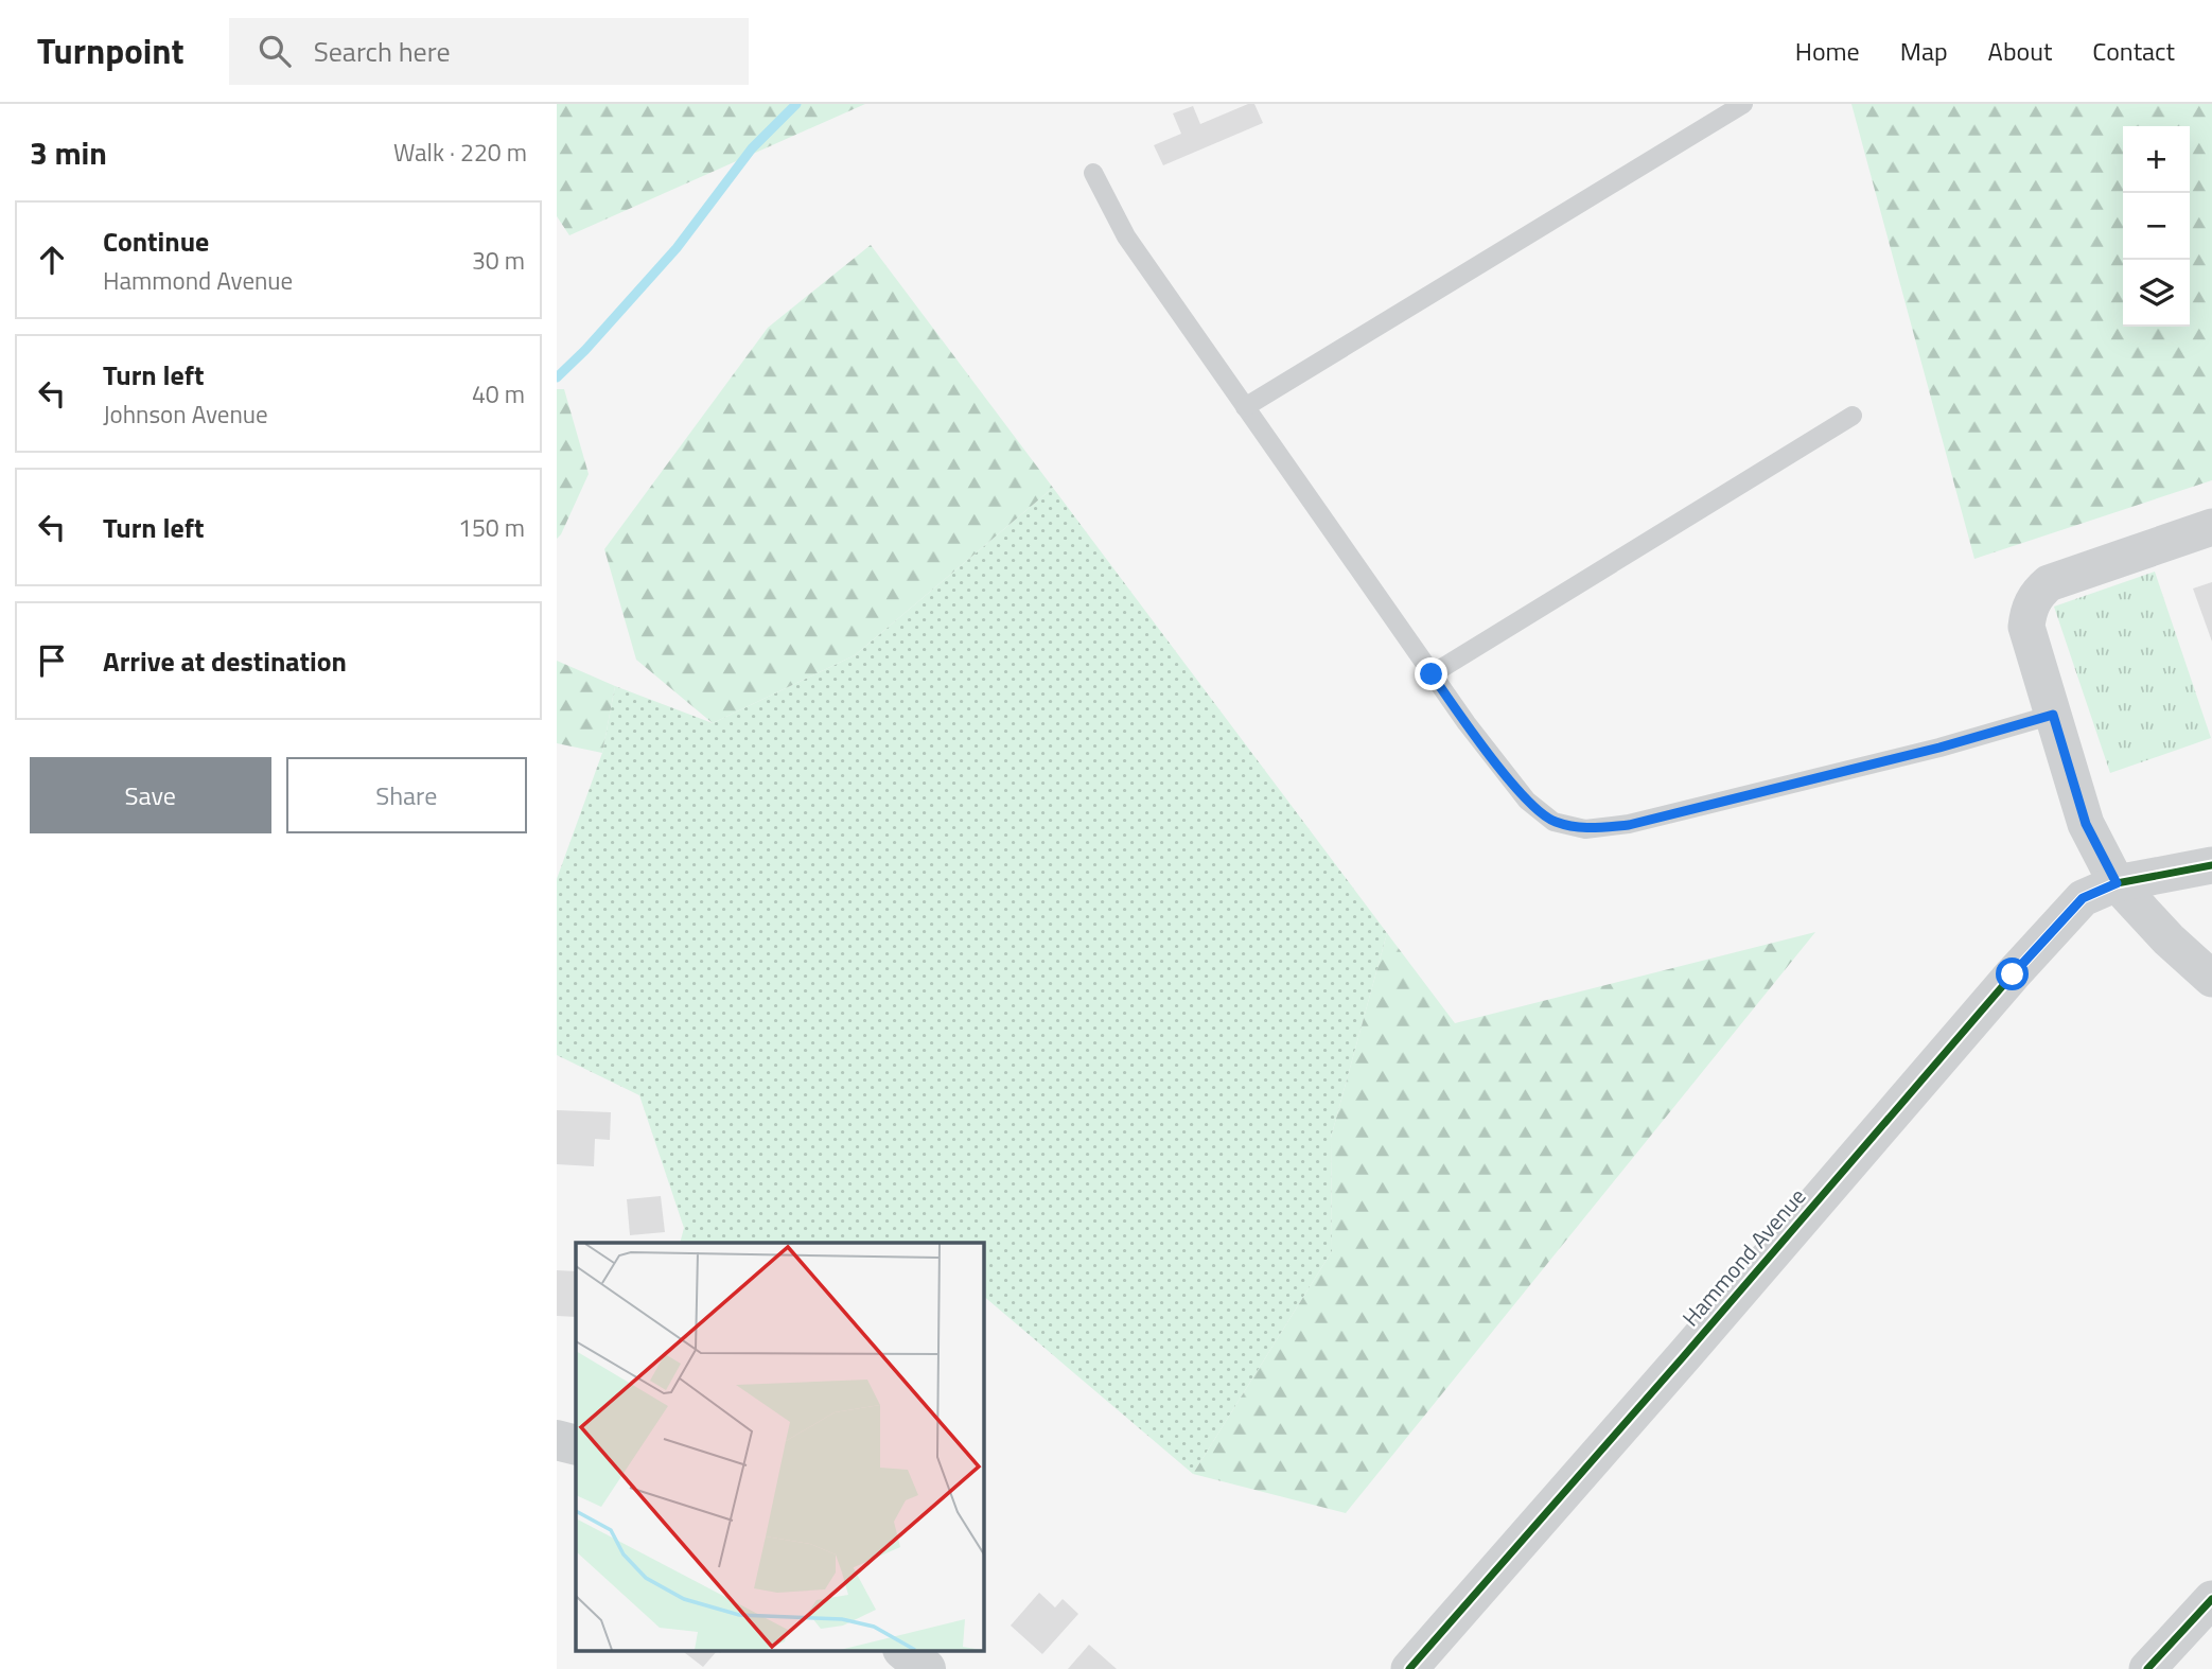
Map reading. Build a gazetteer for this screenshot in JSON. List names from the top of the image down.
{
  "streets": {
    "street": ["Hammond Avenue"]
  },
  "page": {
    "header": "Turnpoint",
    "search": "Search here",
    "nav": [
      "Home",
      "Map",
      "About",
      "Contact"
    ],
    "heading": ["3 min", "Walk · 220 m"],
    "map_buttons": ["+", "−"],
    "list": [
      ["Continue", "Hammond Avenue", "30 m"],
      ["Turn left", "Johnson Avenue", "40 m"],
      ["Turn left", "150 m"],
      "Arrive at destination"
    ],
    "buttons": ["Save", "Share"]
  }
}
